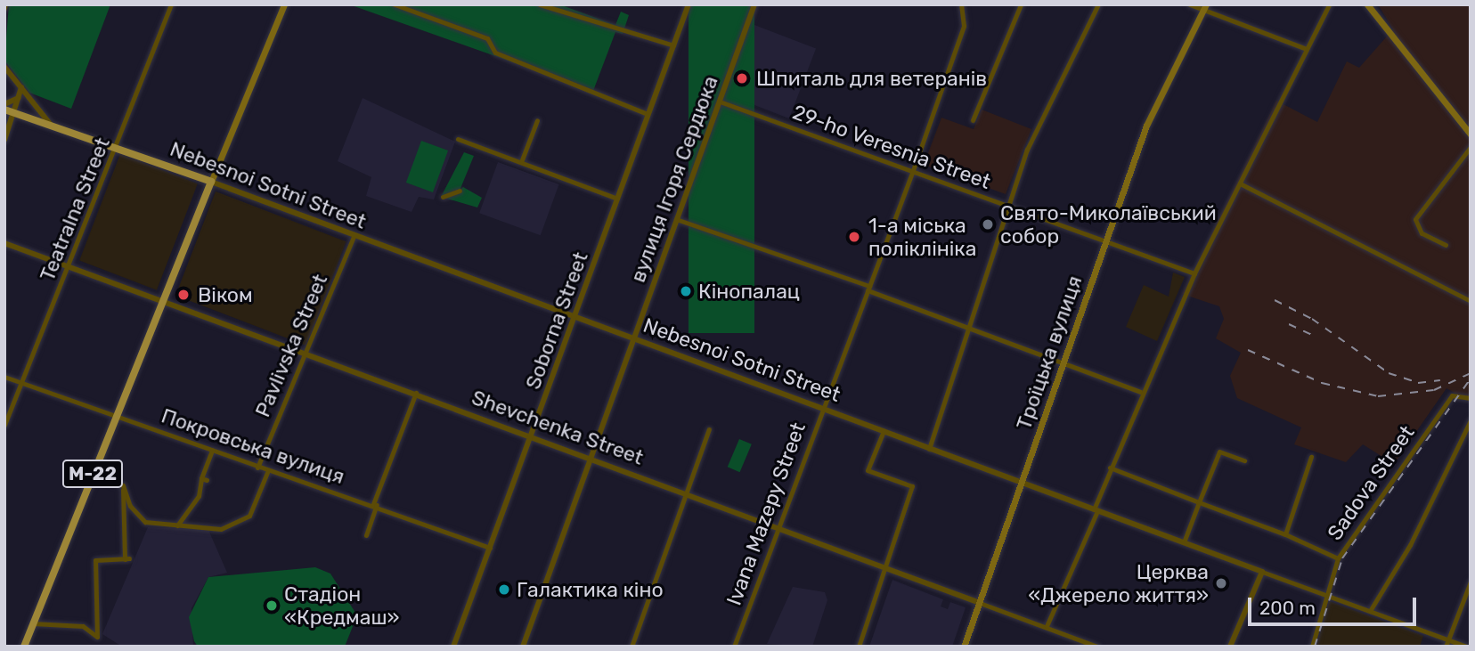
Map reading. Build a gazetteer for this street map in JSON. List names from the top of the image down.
{
  "streets": {
    "highway": ["Nebesnoi Sotni Street", "М-22"],
    "main road": ["Троїцька вулиця"],
    "street": [
      "29-ho Veresnia Street",
      "вулиця Ігоря Сердюка",
      "Teatralna Street",
      "Soborna Street",
      "Pavlivska Street",
      "Shevchenka Street",
      "Покровська вулиця",
      "Sadova Street",
      "Ivana Mazepy Street"
    ]
  },
  "crossings": [
    ["29-ho Veresnia Street", "вулиця Ігоря Сердюка"],
    ["29-ho Veresnia Street", "Троїцька вулиця"],
    ["29-ho Veresnia Street", "Ivana Mazepy Street"],
    ["вулиця Ігоря Сердюка", "Nebesnoi Sotni Street"],
    ["вулиця Ігоря Сердюка", "Shevchenka Street"],
    ["Nebesnoi Sotni Street", "Teatralna Street"],
    ["Nebesnoi Sotni Street", "Soborna Street"],
    ["Nebesnoi Sotni Street", "Pavlivska Street"],
    ["Nebesnoi Sotni Street", "Троїцька вулиця"],
    ["Nebesnoi Sotni Street", "М-22"],
    ["Nebesnoi Sotni Street", "Sadova Street"],
    ["Nebesnoi Sotni Street", "Ivana Mazepy Street"],
    ["Teatralna Street", "Shevchenka Street"],
    ["Teatralna Street", "Покровська вулиця"],
    ["Soborna Street", "Shevchenka Street"],
    ["Soborna Street", "Покровська вулиця"],
    ["Pavlivska Street", "Shevchenka Street"],
    ["Pavlivska Street", "Покровська вулиця"],
    ["Троїцька вулиця", "Shevchenka Street"],
    ["Shevchenka Street", "М-22"],
    ["Shevchenka Street", "Ivana Mazepy Street"],
    ["Покровська вулиця", "М-22"]
  ],
  "places": [
    "Шпиталь для ветеранів",
    "Свято-Миколаївський собор",
    "1-а міська поліклініка",
    "Кінопалац",
    "Віком",
    "Церква «Джерело життя»",
    "Галактика кіно",
    "Стадіон «Кредмаш»"
  ],
  "scale_bar": "200 m"
}
